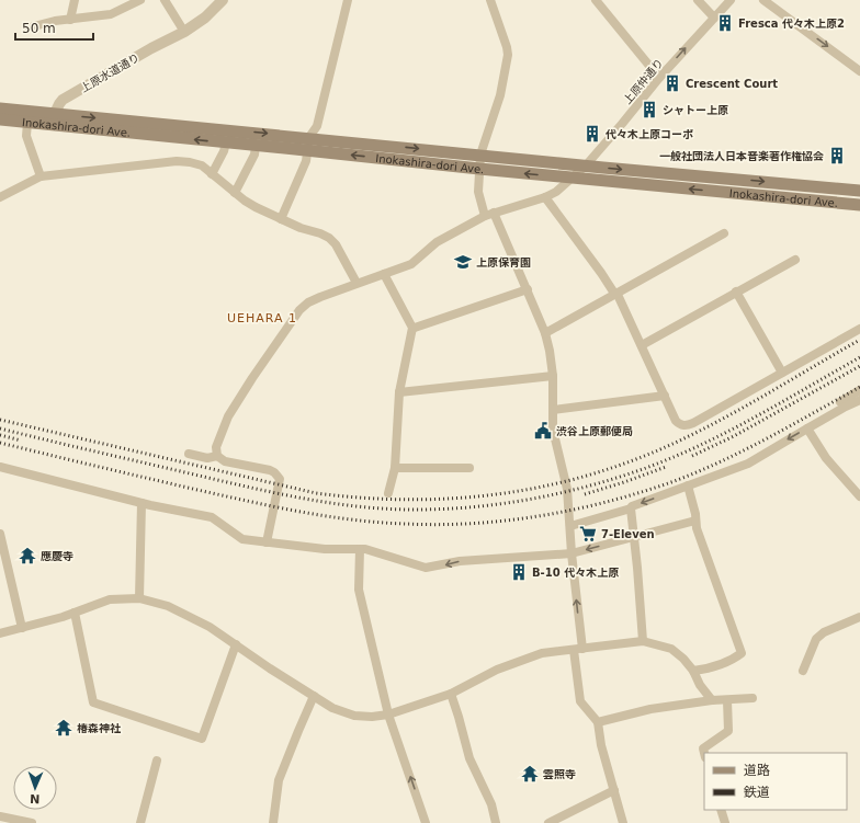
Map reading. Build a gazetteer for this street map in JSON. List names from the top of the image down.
{
  "streets": {
    "main road": ["Inokashira-dori Ave."],
    "street": ["上原水道通り", "上原仲通り"]
  },
  "crossings": [
    ["上原水道通り", "Inokashira-dori Ave."],
    ["上原仲通り", "Inokashira-dori Ave."]
  ],
  "districts": ["UEHARA 1"],
  "places": {
    "building": [
      "Fresca 代々木上原2",
      "Crescent Court",
      "シャトー上原",
      "代々木上原コーポ",
      "一般社団法人日本音楽著作権協会",
      "B-10 代々木上原"
    ],
    "school or university": ["上原保育園"],
    "public building": ["渋谷上原郵便局"],
    "supermarket": ["7-Eleven"],
    "temple": ["應慶寺", "椿森神社", "雲照寺"]
  },
  "legend": ["道路", "鉄道"],
  "scale_bar": "50 m",
  "north": "bottom"
}
